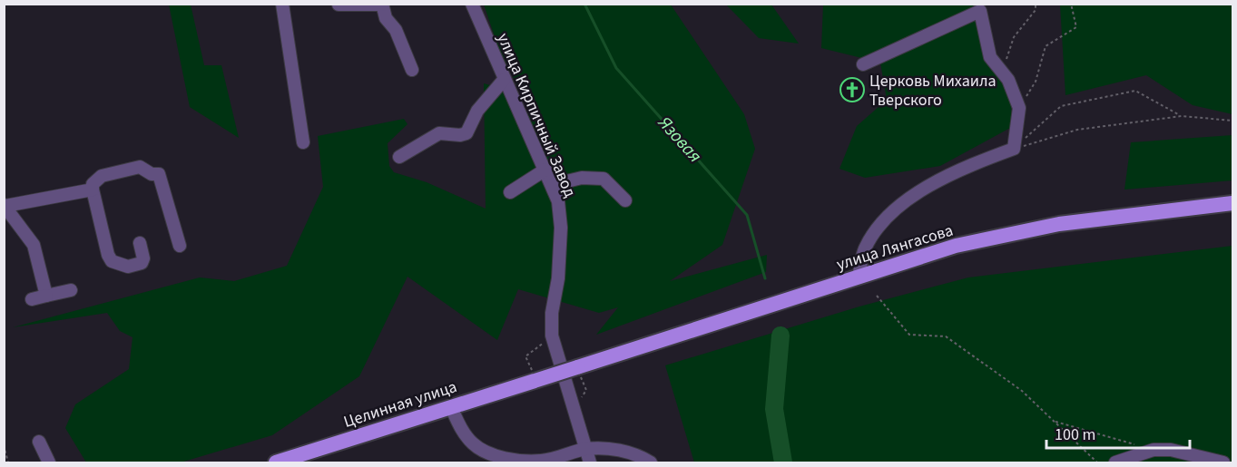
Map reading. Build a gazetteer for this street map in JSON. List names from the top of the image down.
{
  "streets": {
    "main road": ["улица Лянгасова", "Целинная улица"],
    "street": ["улица Кирпичный Завод"]
  },
  "crossings": [
    ["улица Лянгасова", "Целинная улица"]
  ],
  "water": ["Язовая"],
  "places": {
    "church": ["Церковь Михаила Тверского"]
  },
  "scale_bar": "100 m"
}
